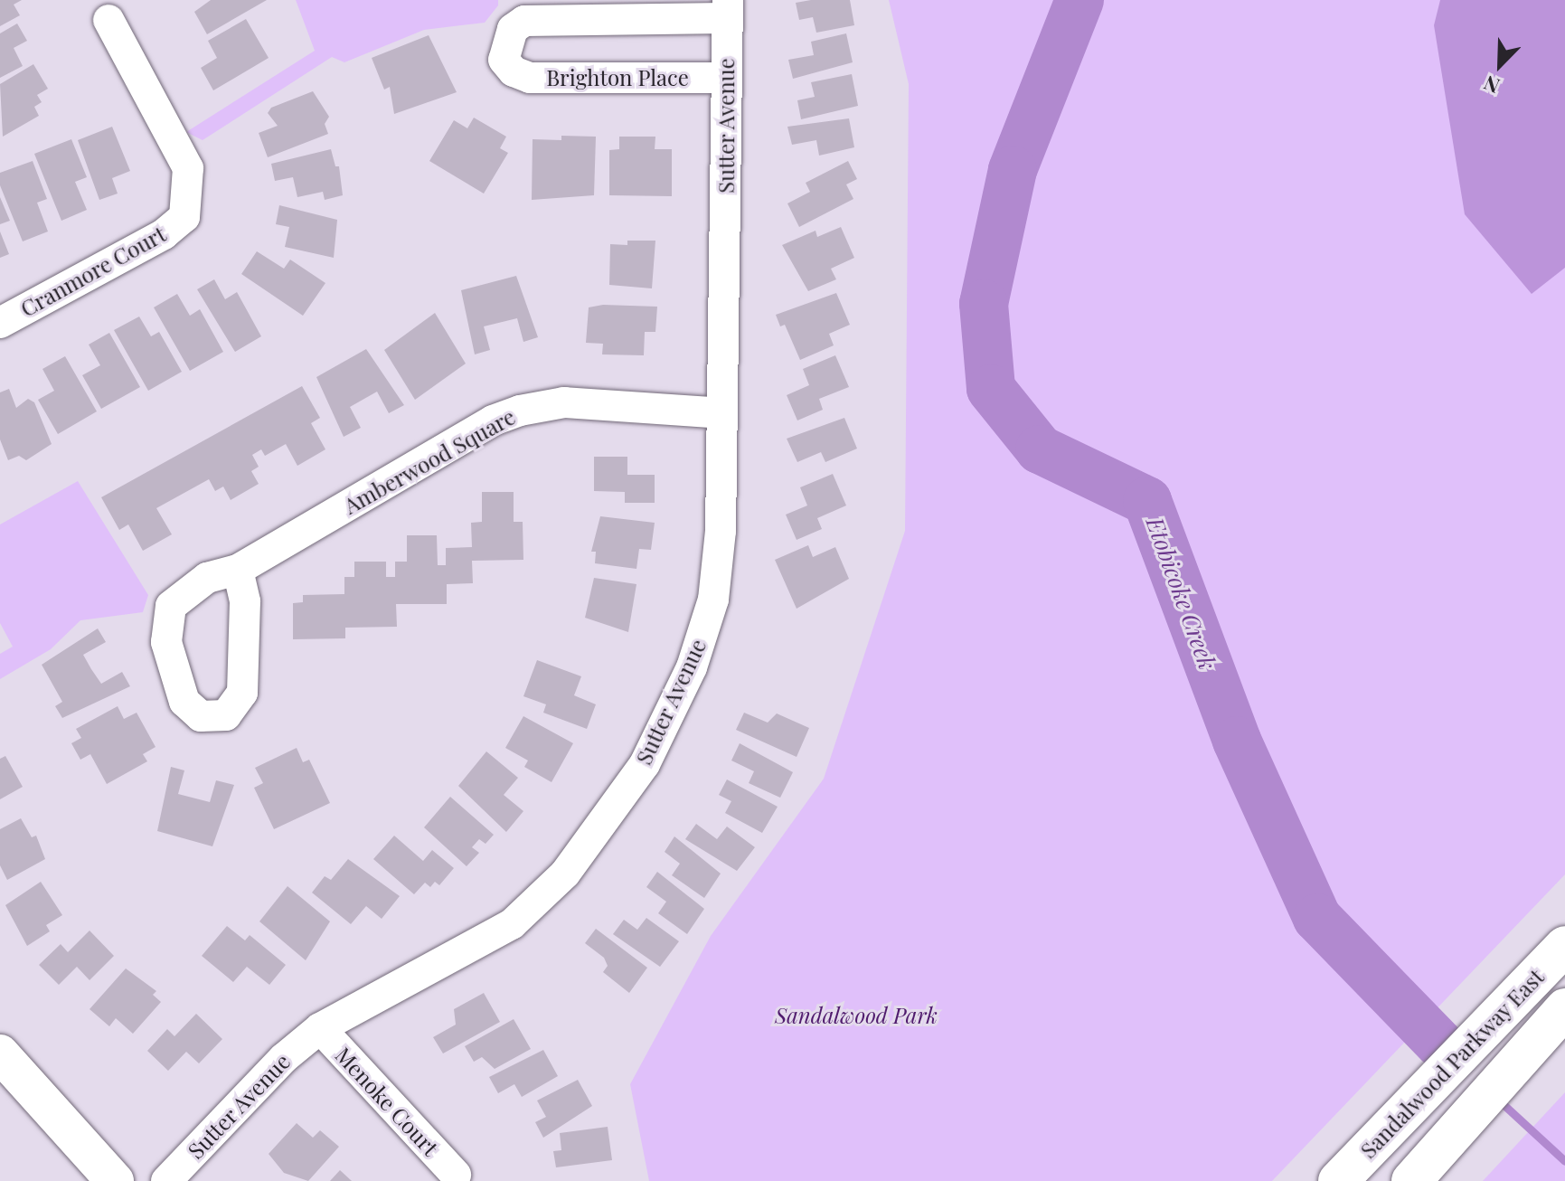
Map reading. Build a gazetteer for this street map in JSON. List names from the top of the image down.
{
  "streets": {
    "main road": ["Sandalwood Parkway East"],
    "street": [
      "Brighton Place",
      "Sutter Avenue",
      "Cranmore Court",
      "Amberwood Square",
      "Menoke Court"
    ]
  },
  "crossings": [
    ["Brighton Place", "Sutter Avenue"],
    ["Sutter Avenue", "Amberwood Square"],
    ["Sutter Avenue", "Menoke Court"]
  ],
  "water": ["Etobicoke Creek"],
  "parks": ["Sandalwood Park"],
  "north": "bottom left"
}
